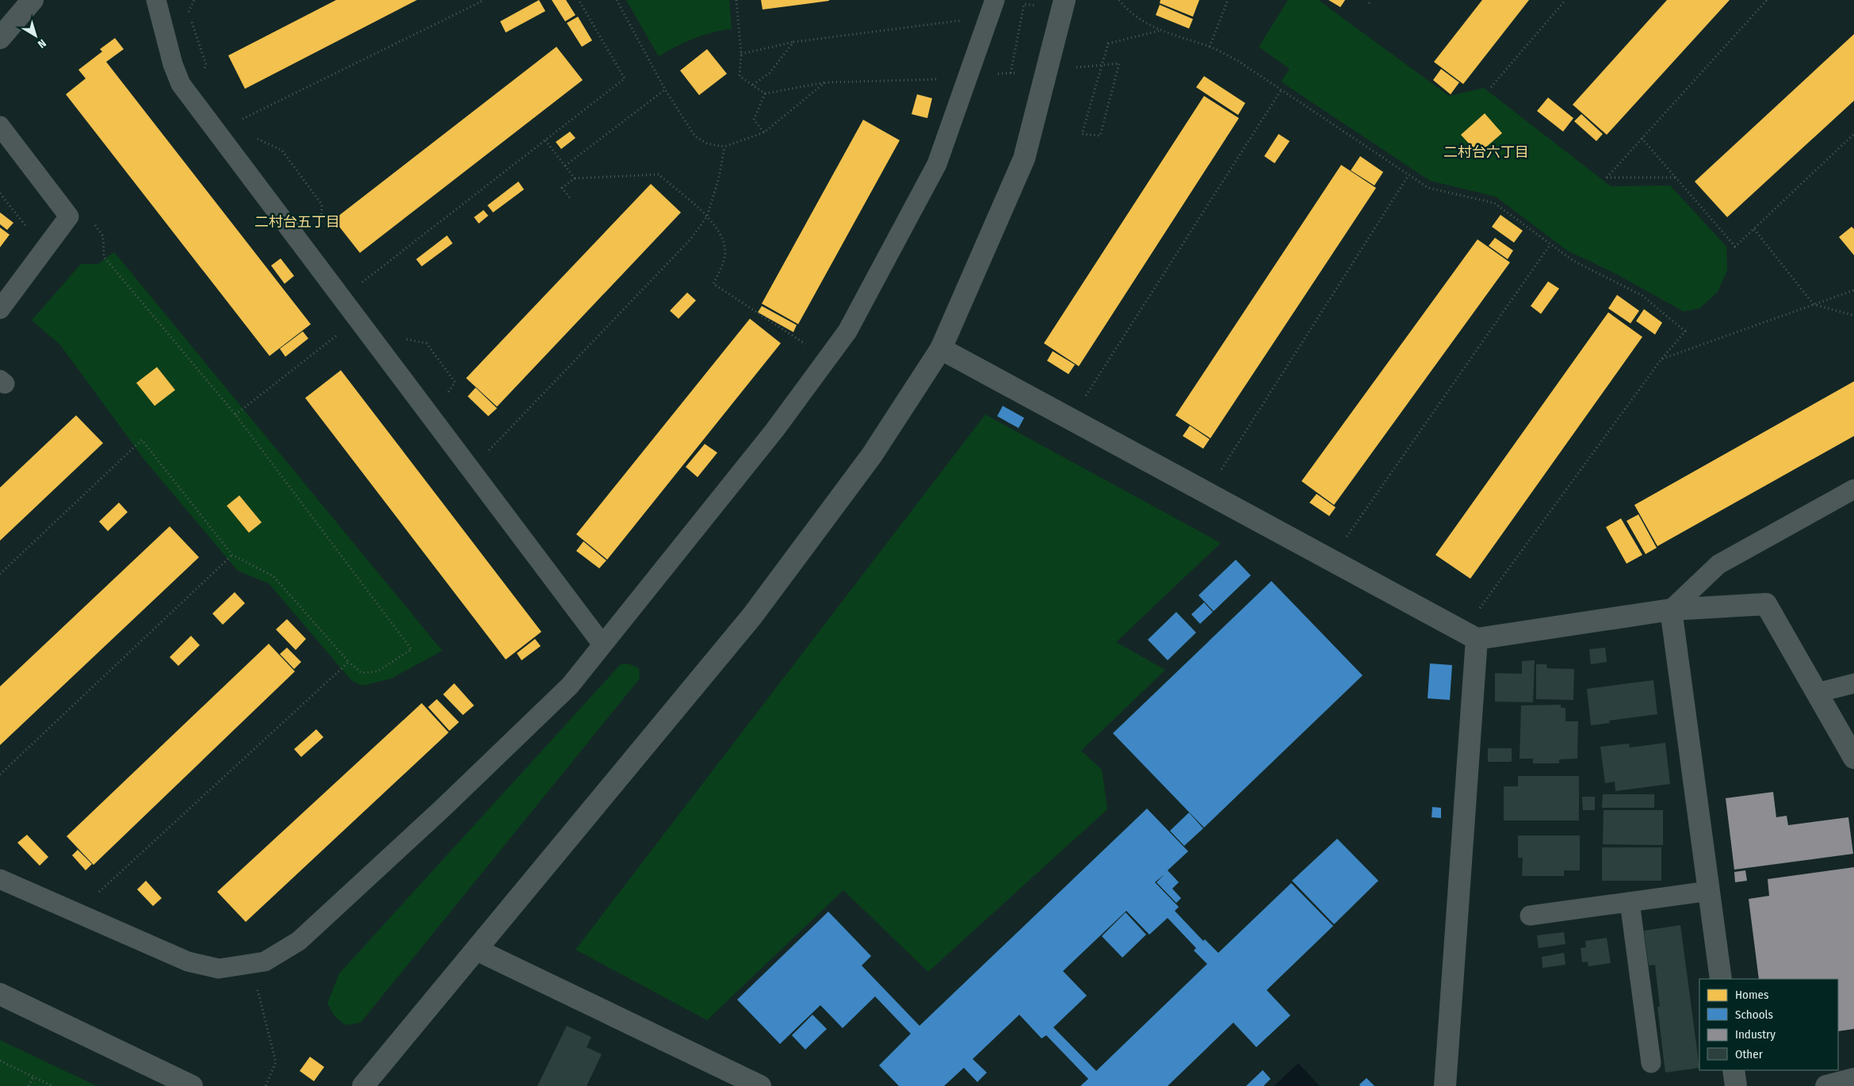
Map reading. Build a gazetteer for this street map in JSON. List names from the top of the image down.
{
  "districts": ["二村台六丁目", "二村台五丁目"],
  "legend": [
    "Homes",
    "Schools",
    "Industry",
    "Other"
  ],
  "north": "bottom right"
}
